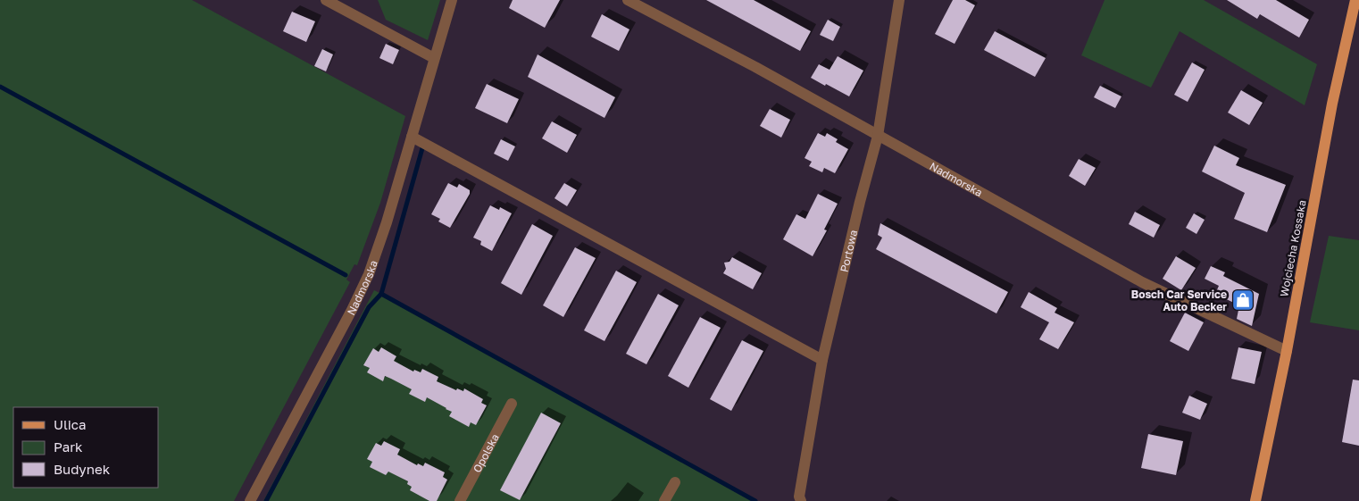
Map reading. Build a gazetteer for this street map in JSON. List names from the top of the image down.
{
  "streets": {
    "main road": ["Wojciecha Kossaka"],
    "street": ["Nadmorska", "Portowa", "Opolska"]
  },
  "crossings": [
    ["Nadmorska", "Wojciecha Kossaka"],
    ["Nadmorska", "Portowa"]
  ],
  "places": {
    "shop": ["Bosch Car Service Auto Becker"]
  },
  "legend": ["Ulica", "Park", "Budynek"]
}
